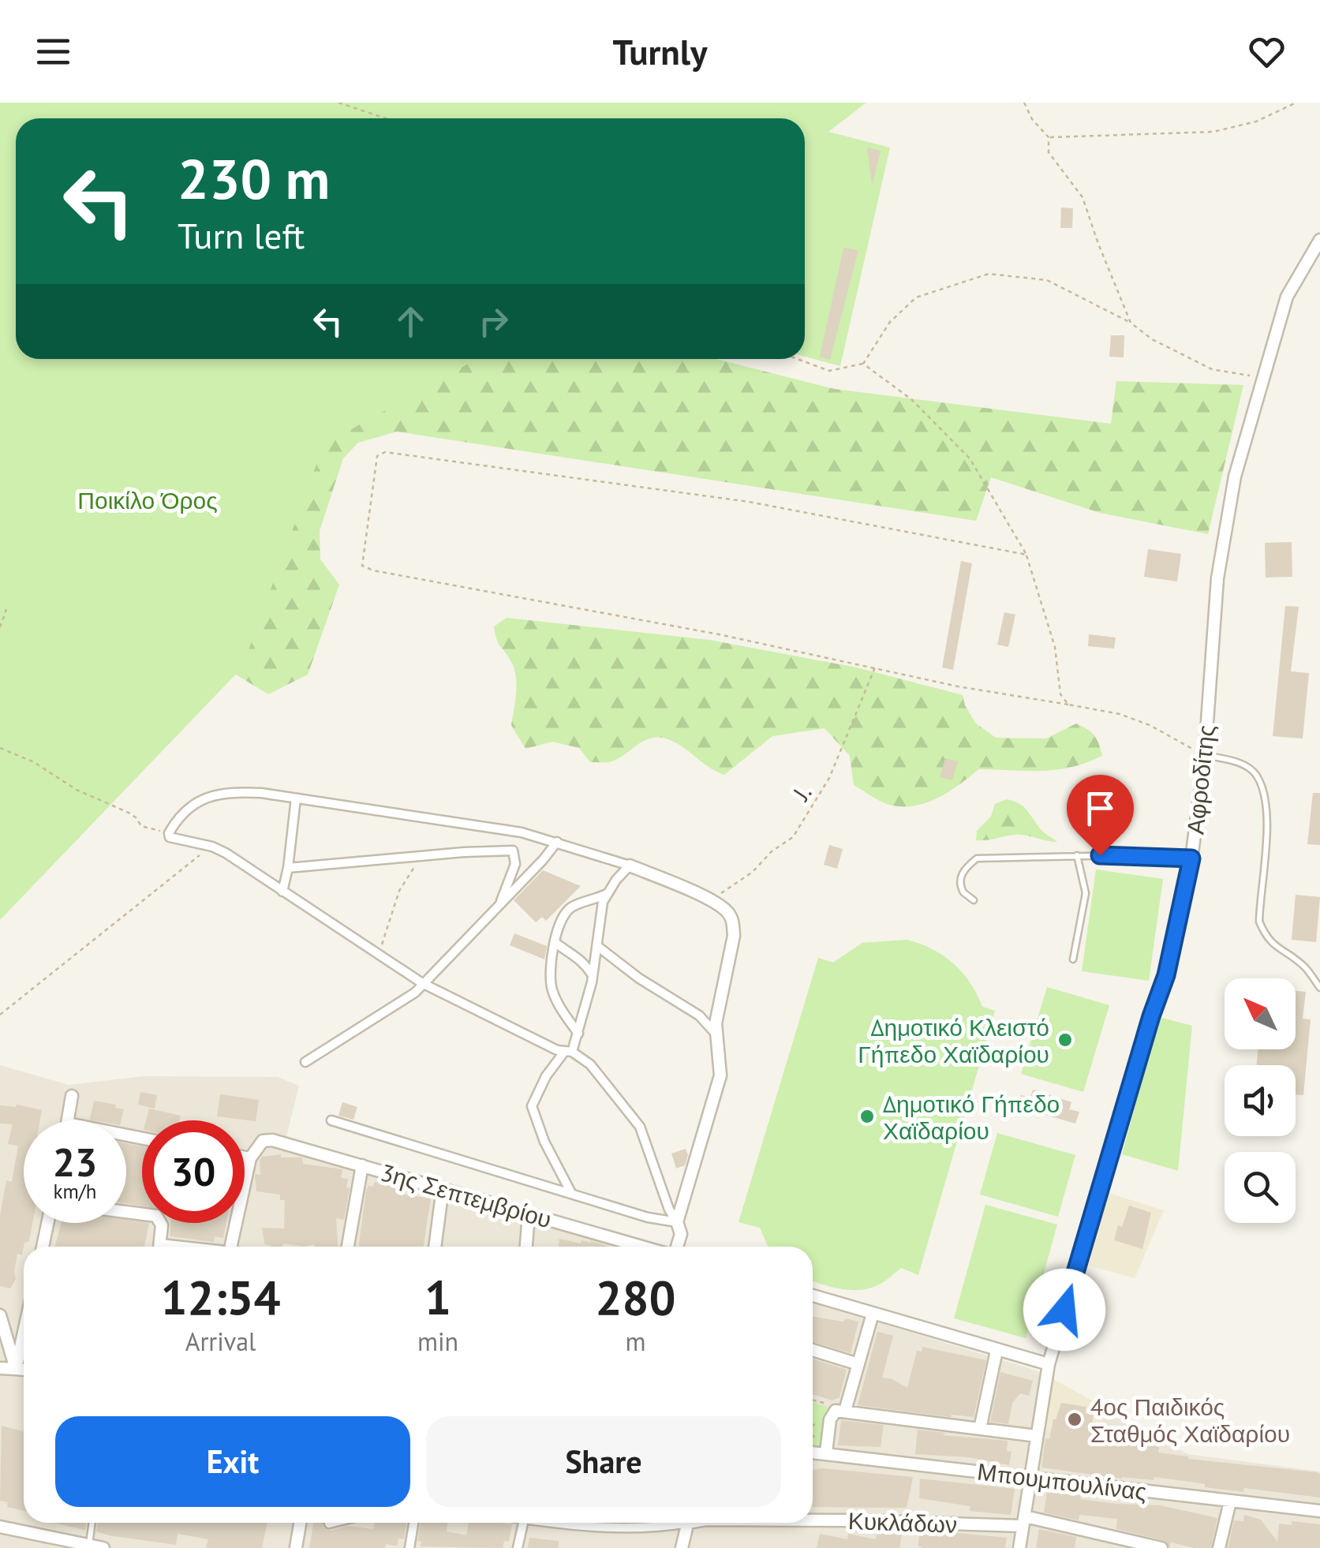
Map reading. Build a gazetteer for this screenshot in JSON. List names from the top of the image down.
{
  "streets": {
    "street": [
      "Αφροδίτης",
      "3ης Σεπτεμβρίου",
      "Μπουμπουλίνας",
      "Κυκλάδων"
    ],
    "path": ["J."]
  },
  "crossings": [
    ["Αφροδίτης", "Μπουμπουλίνας"],
    ["Αφροδίτης", "Κυκλάδων"]
  ],
  "parks": ["Ποικίλο Όρος"],
  "places": ["Δημοτικό Κλειστό Γήπεδο Χαϊδαρίου", "Δημοτικό Γήπεδο Χαϊδαρίου", "4ος Παιδικός Σταθμός Χαϊδαρίου"],
  "north": "top left",
  "page": {
    "header": "Turnly",
    "turn": ["230 m", "Turn left"],
    "speed": "23 km/h",
    "limit": "30",
    "eta": [
      "12:54",
      "Arrival",
      "1",
      "min",
      "280",
      "m"
    ],
    "buttons": ["Exit", "Share"]
  }
}
